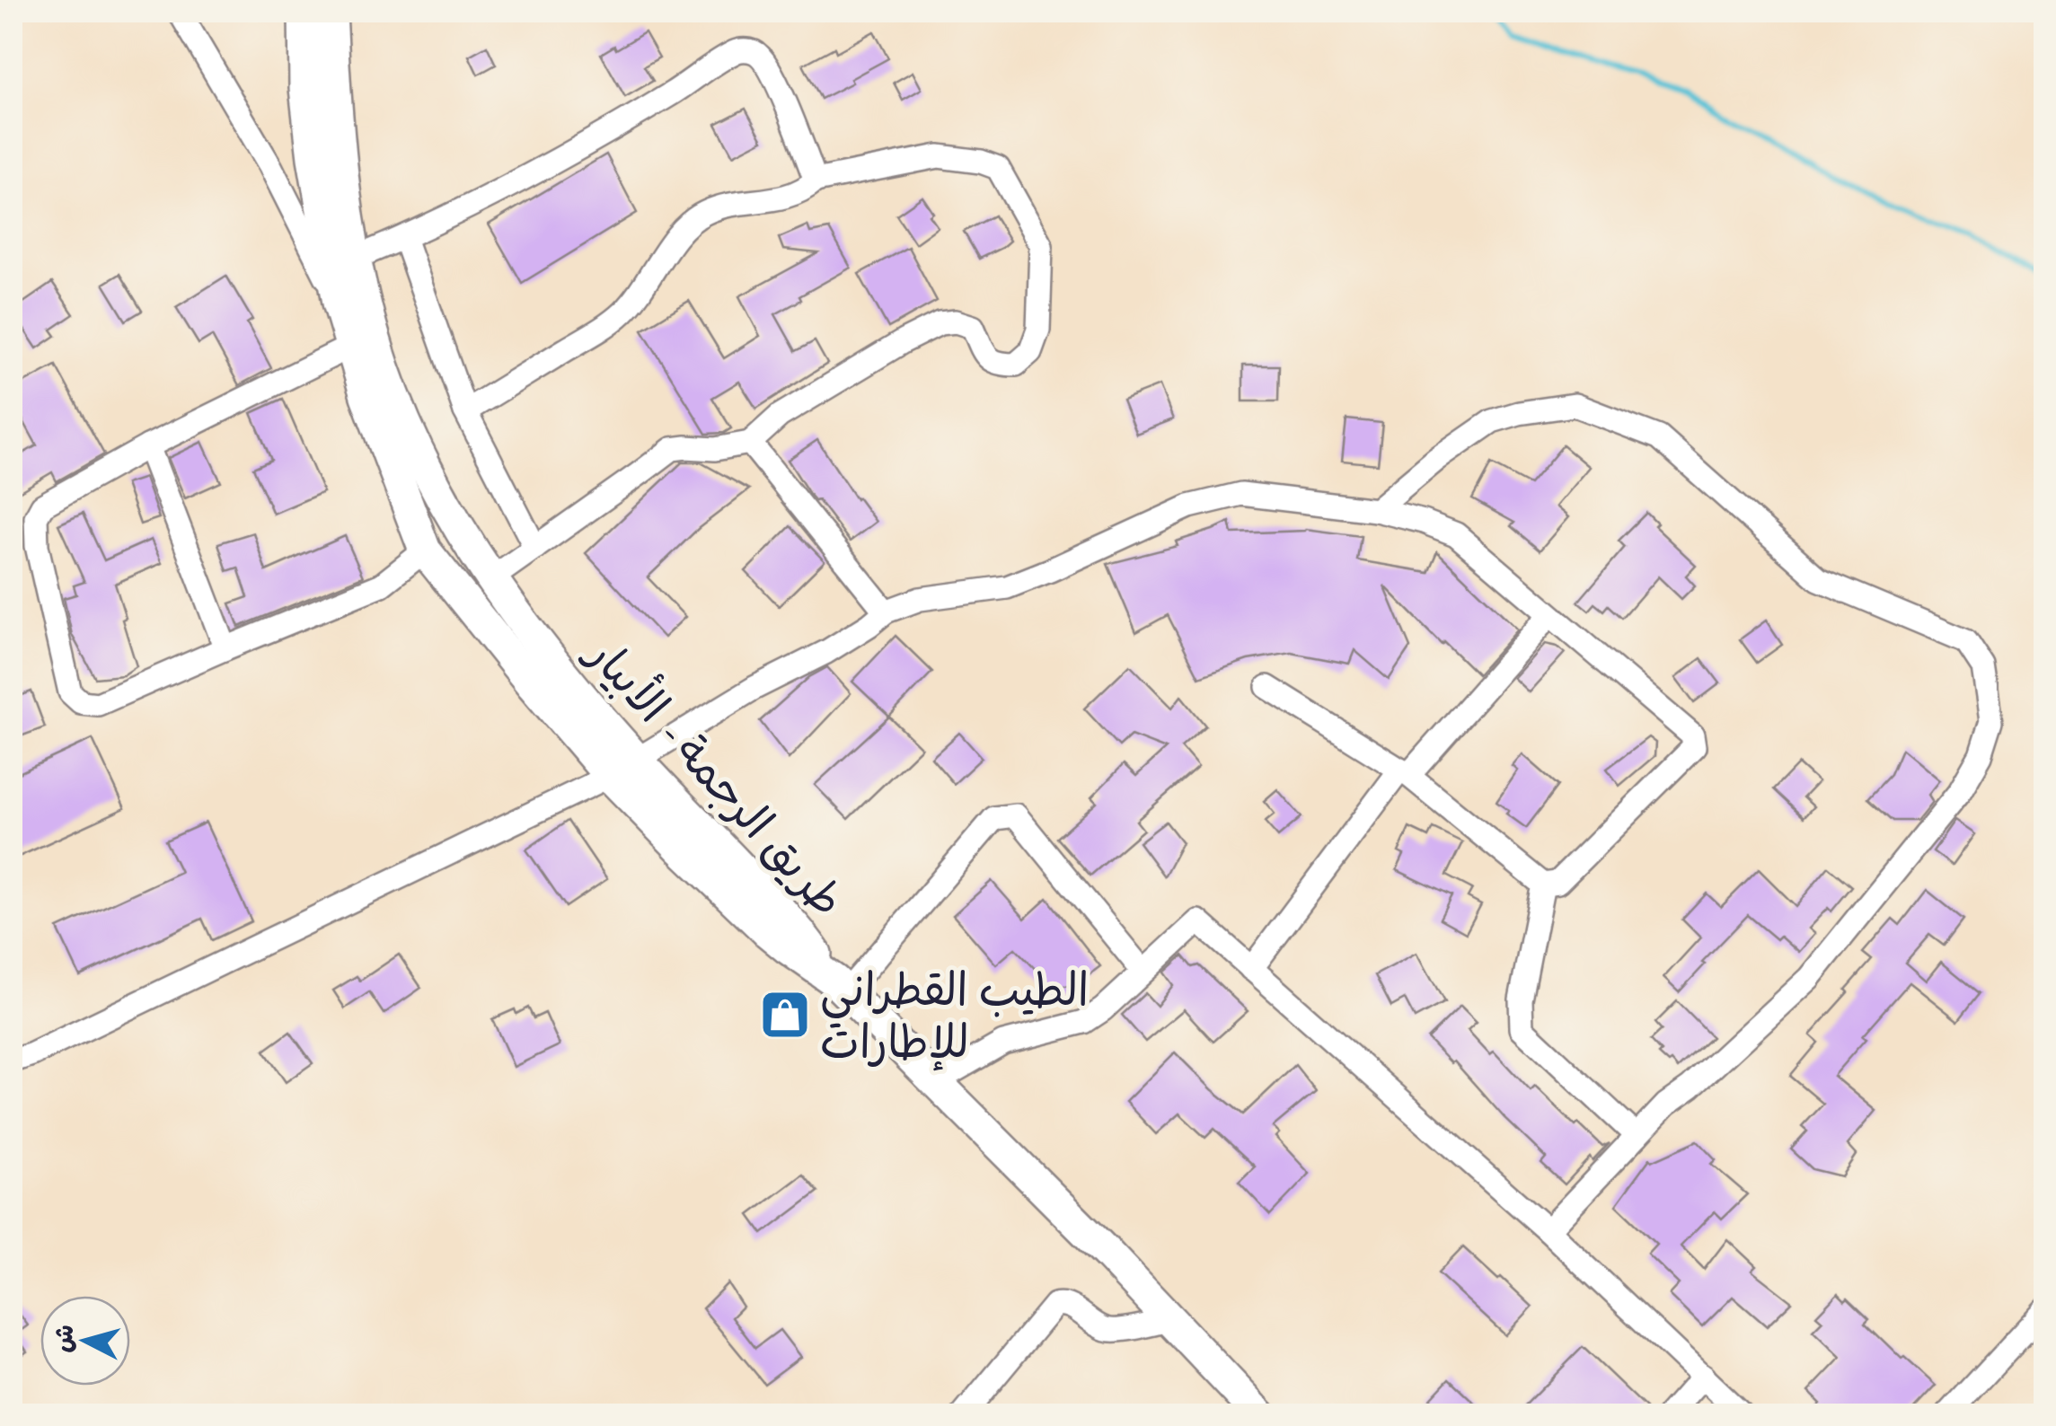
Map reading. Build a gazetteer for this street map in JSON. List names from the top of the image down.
{
  "streets": {
    "highway": ["طريق الرجمة - الأبيار"]
  },
  "places": {
    "shop": ["الطيب القطراني للإطارات"]
  },
  "north": "left"
}
